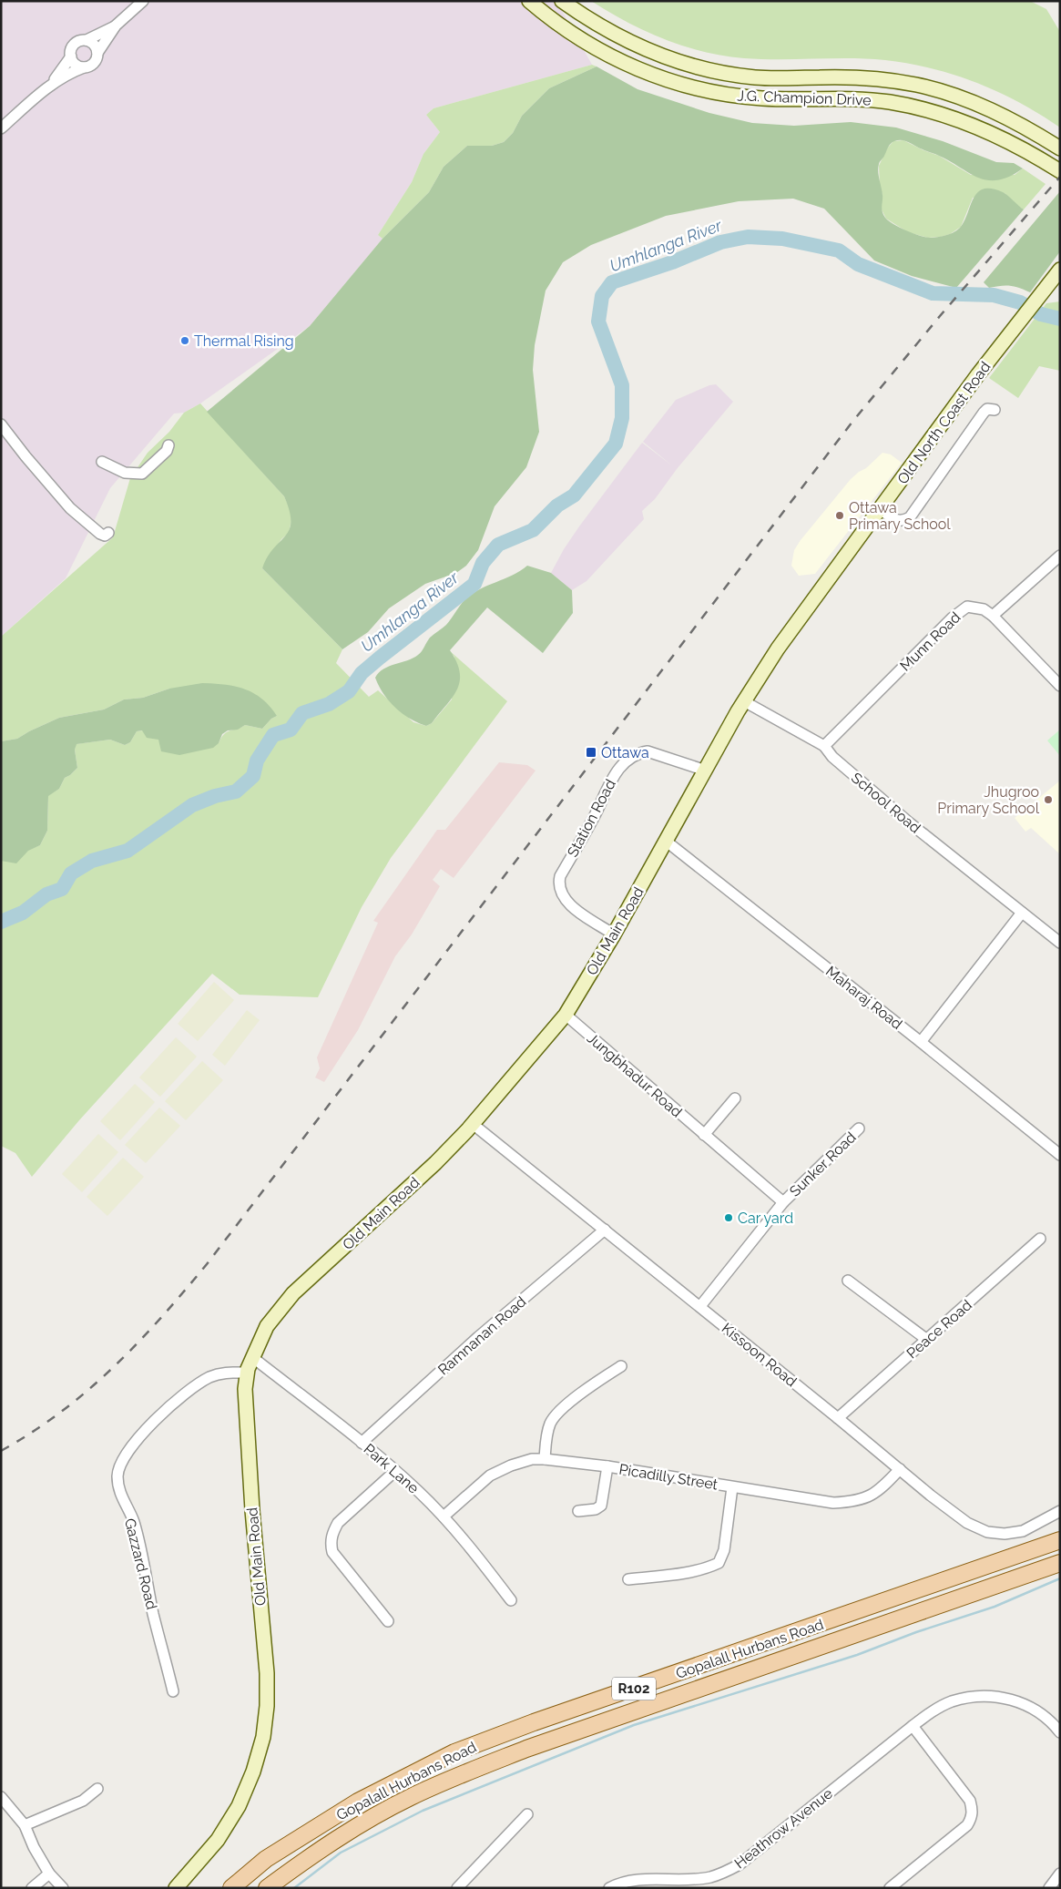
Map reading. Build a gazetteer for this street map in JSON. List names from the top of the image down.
{
  "streets": {
    "main road": ["Gopalall Hurbans Road", "R102"],
    "street": [
      "J.G. Champion Drive",
      "Old North Coast Road",
      "Munn Road",
      "School Road",
      "Station Road",
      "Old Main Road",
      "Maharaj Road",
      "Jungbhadur Road",
      "Sunker Road",
      "Peace Road",
      "Ramnanan Road",
      "Kissoon Road",
      "Park Lane",
      "Picadilly Street",
      "Gazzard Road",
      "Heathrow Avenue"
    ]
  },
  "crossings": [
    ["Old North Coast Road", "Old Main Road"],
    ["Munn Road", "School Road"],
    ["School Road", "Old Main Road"],
    ["Station Road", "Old Main Road"],
    ["Old Main Road", "Maharaj Road"],
    ["Old Main Road", "Jungbhadur Road"],
    ["Old Main Road", "Kissoon Road"],
    ["Old Main Road", "Park Lane"],
    ["Old Main Road", "Gazzard Road"],
    ["Jungbhadur Road", "Sunker Road"],
    ["Sunker Road", "Kissoon Road"],
    ["Peace Road", "Kissoon Road"],
    ["Ramnanan Road", "Kissoon Road"],
    ["Ramnanan Road", "Park Lane"],
    ["Kissoon Road", "Picadilly Street"],
    ["Park Lane", "Picadilly Street"]
  ],
  "water": ["Umhlanga River"],
  "places": {
    "other": [
      "Thermal Rising",
      "Ottawa Primary School",
      "Jhugroo Primary School",
      "Car yard"
    ],
    "transit": ["Ottawa"]
  }
}
